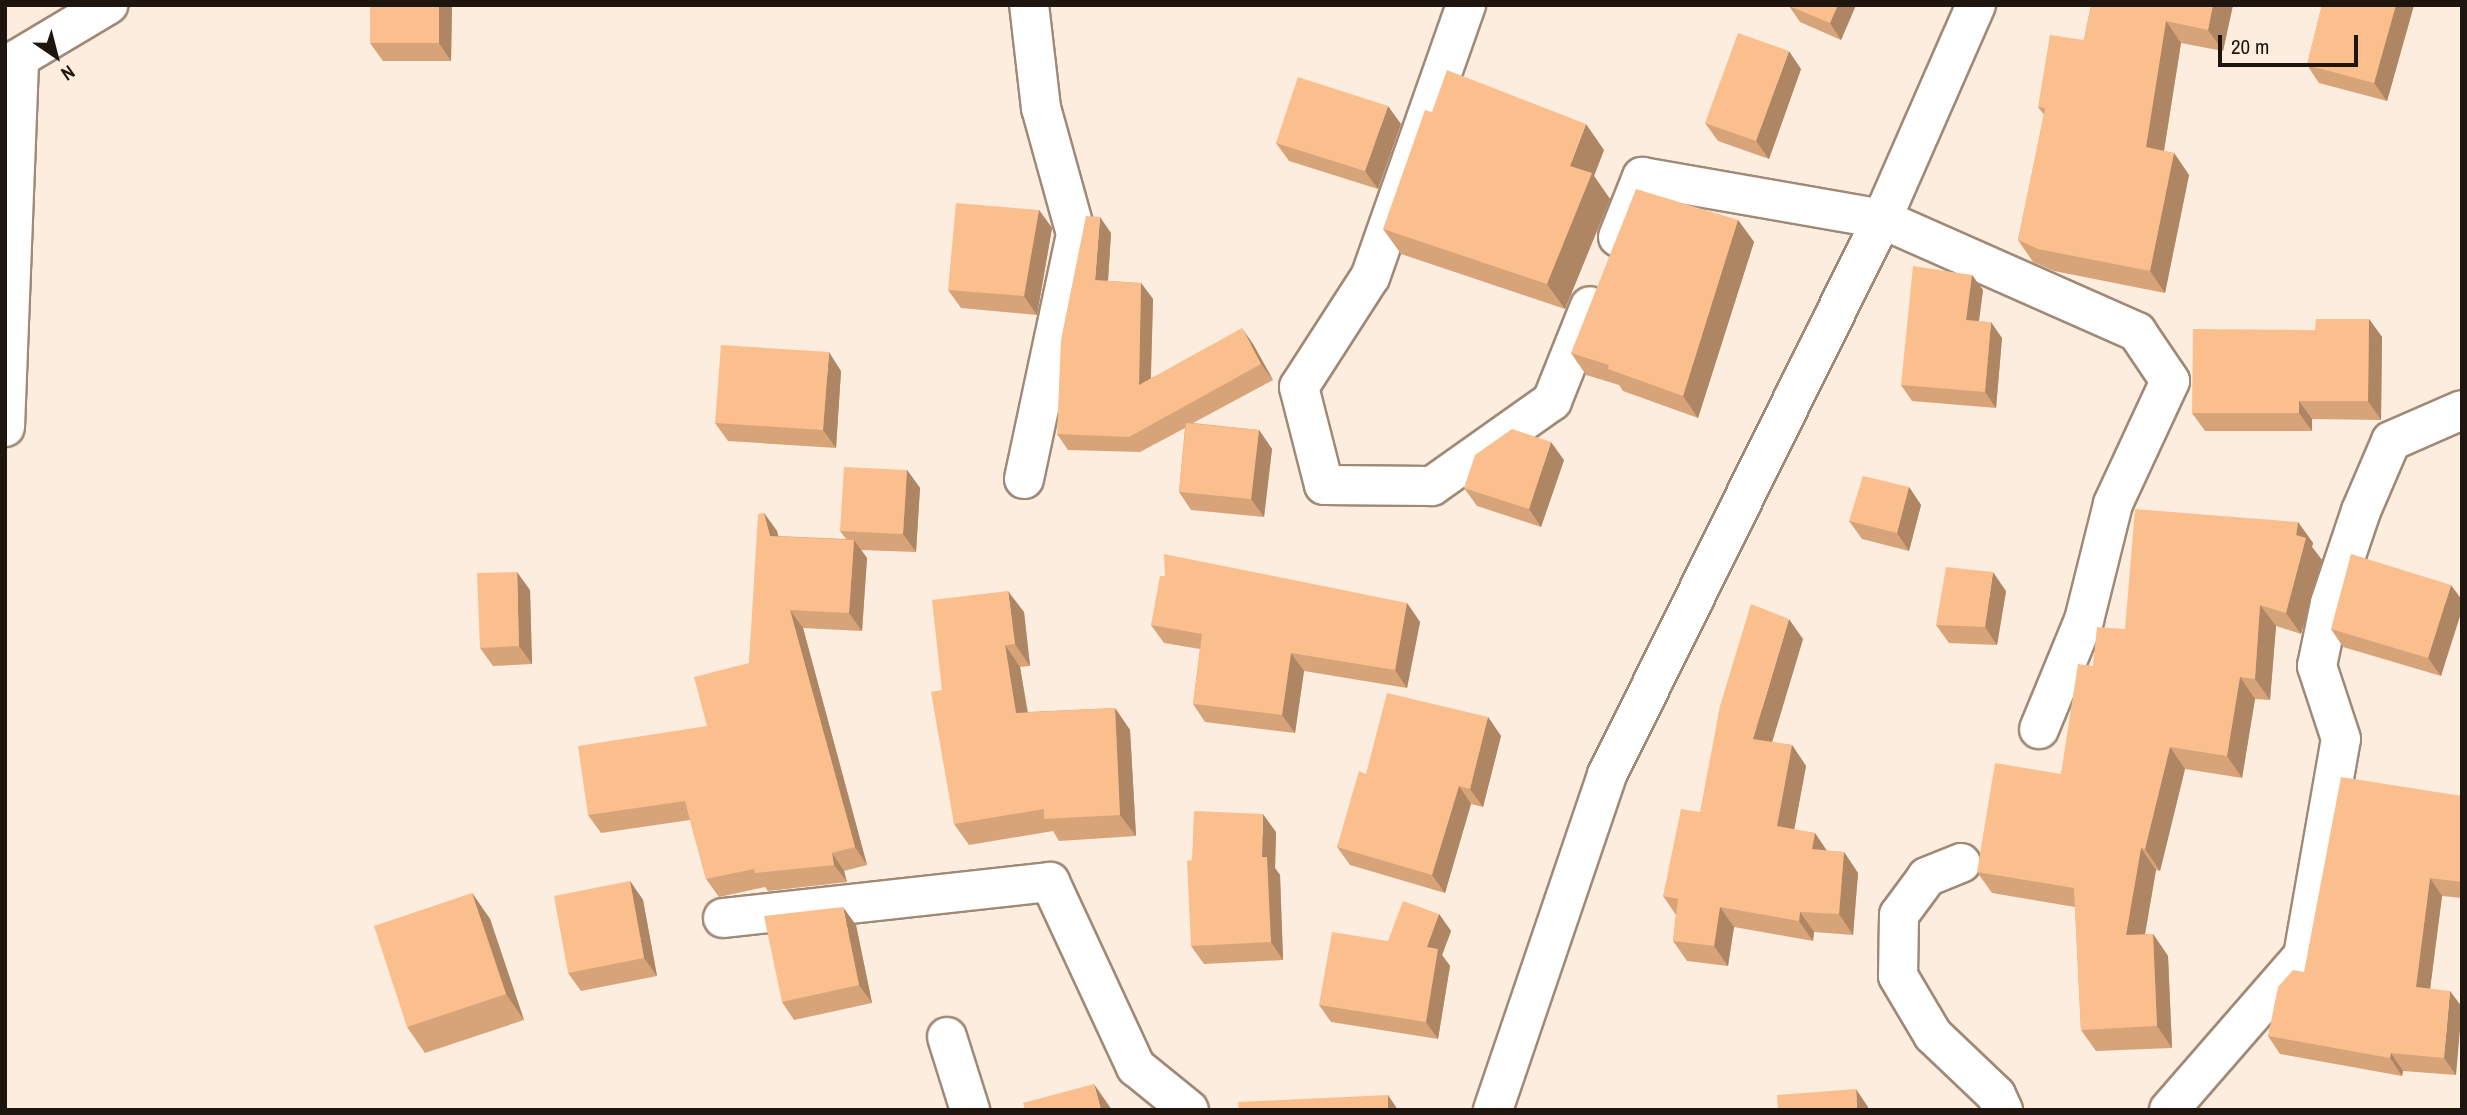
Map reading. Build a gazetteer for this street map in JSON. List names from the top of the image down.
{
  "scale_bar": "20 m",
  "north": "bottom right"
}
